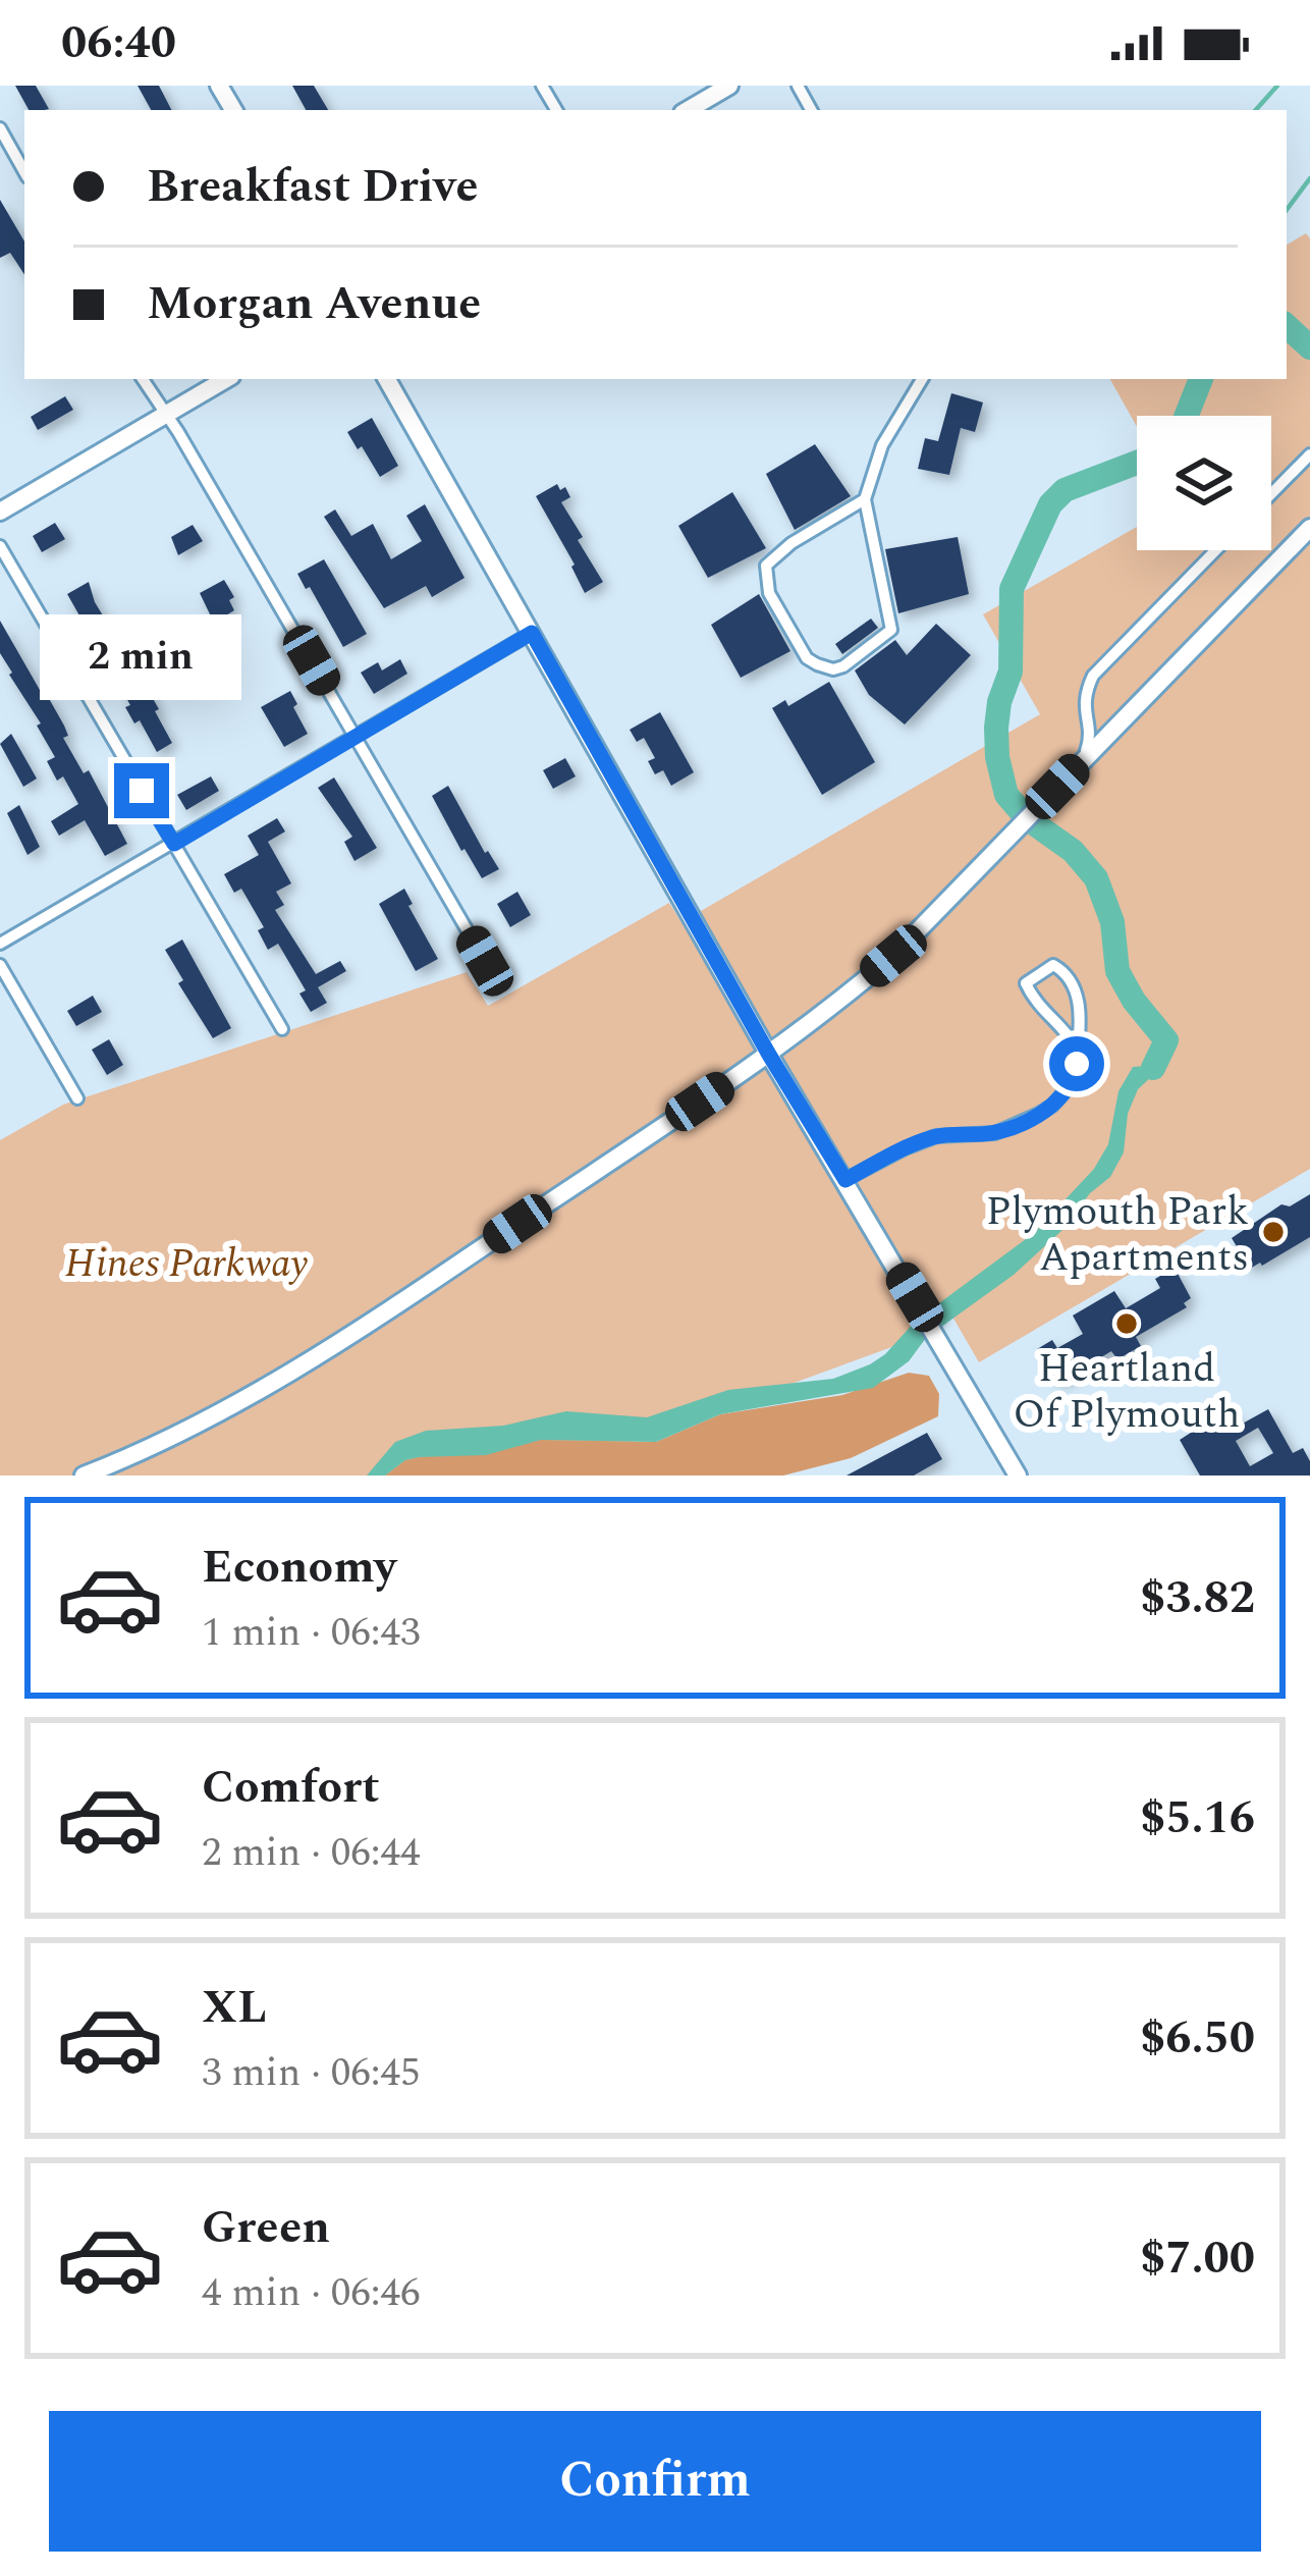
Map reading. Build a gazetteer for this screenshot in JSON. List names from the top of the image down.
{
  "parks": ["Hines Parkway"],
  "places": ["Plymouth Park Apartments", "Heartland Of Plymouth"],
  "page": {
    "status": "06:40",
    "banner": ["Breakfast Drive", "Morgan Avenue"],
    "bubble": "2 min",
    "list": [
      {
        "name": "Economy",
        "note": "1 min · 06:43",
        "value": "$3.82"
      },
      {
        "name": "Comfort",
        "note": "2 min · 06:44",
        "value": "$5.16"
      },
      {
        "name": "XL",
        "note": "3 min · 06:45",
        "value": "$6.50"
      },
      {
        "name": "Green",
        "note": "4 min · 06:46",
        "value": "$7.00"
      }
    ],
    "buttons": "Confirm"
  }
}
